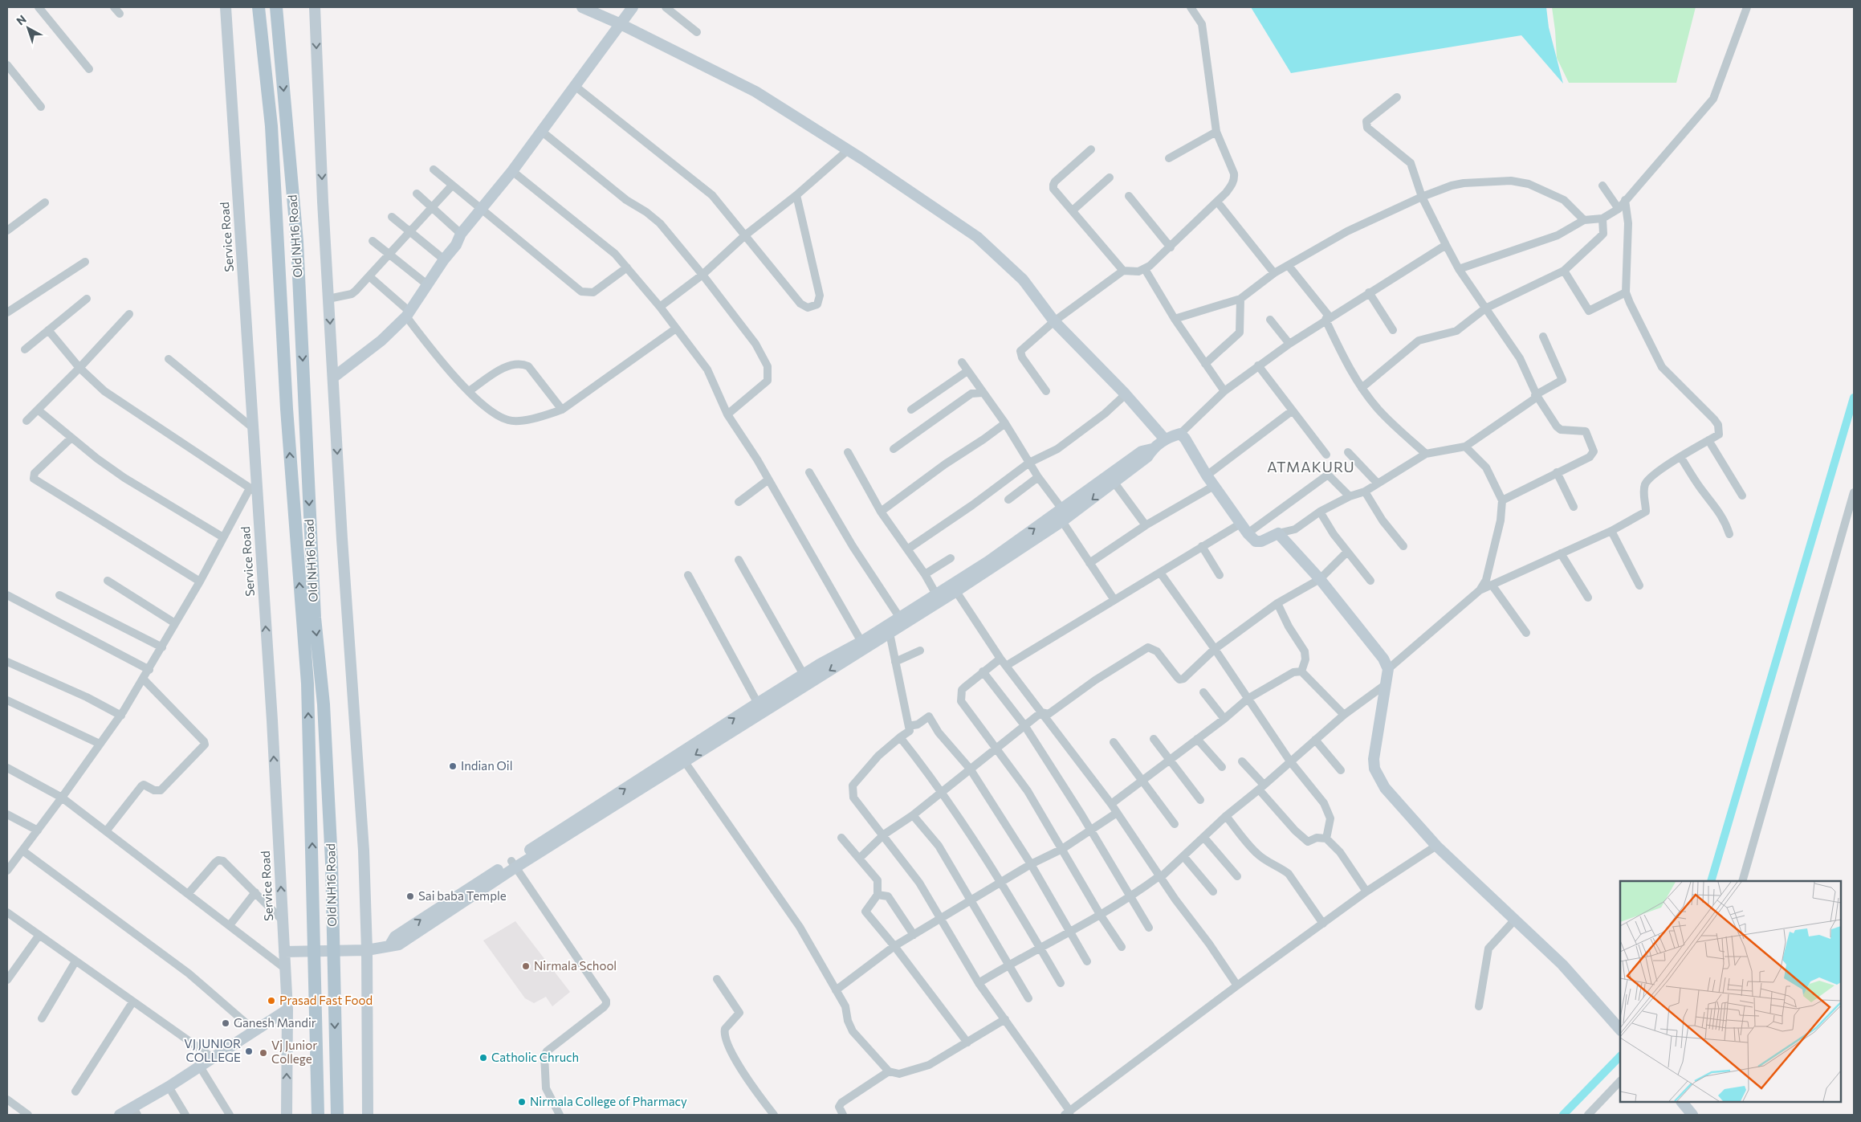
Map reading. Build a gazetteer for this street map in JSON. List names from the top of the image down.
{
  "streets": {
    "main road": ["Old NH16 Road"],
    "street": ["Service Road"]
  },
  "districts": ["ATMAKURU"],
  "places": [
    "Indian Oil",
    "Sai baba Temple",
    "Nirmala School",
    "Prasad Fast Food",
    "Ganesh Mandir",
    "VJ JUNIOR COLLEGE",
    "Vj Junior College",
    "Catholic Chruch",
    "Nirmala College of Pharmacy"
  ],
  "north": "top left"
}
